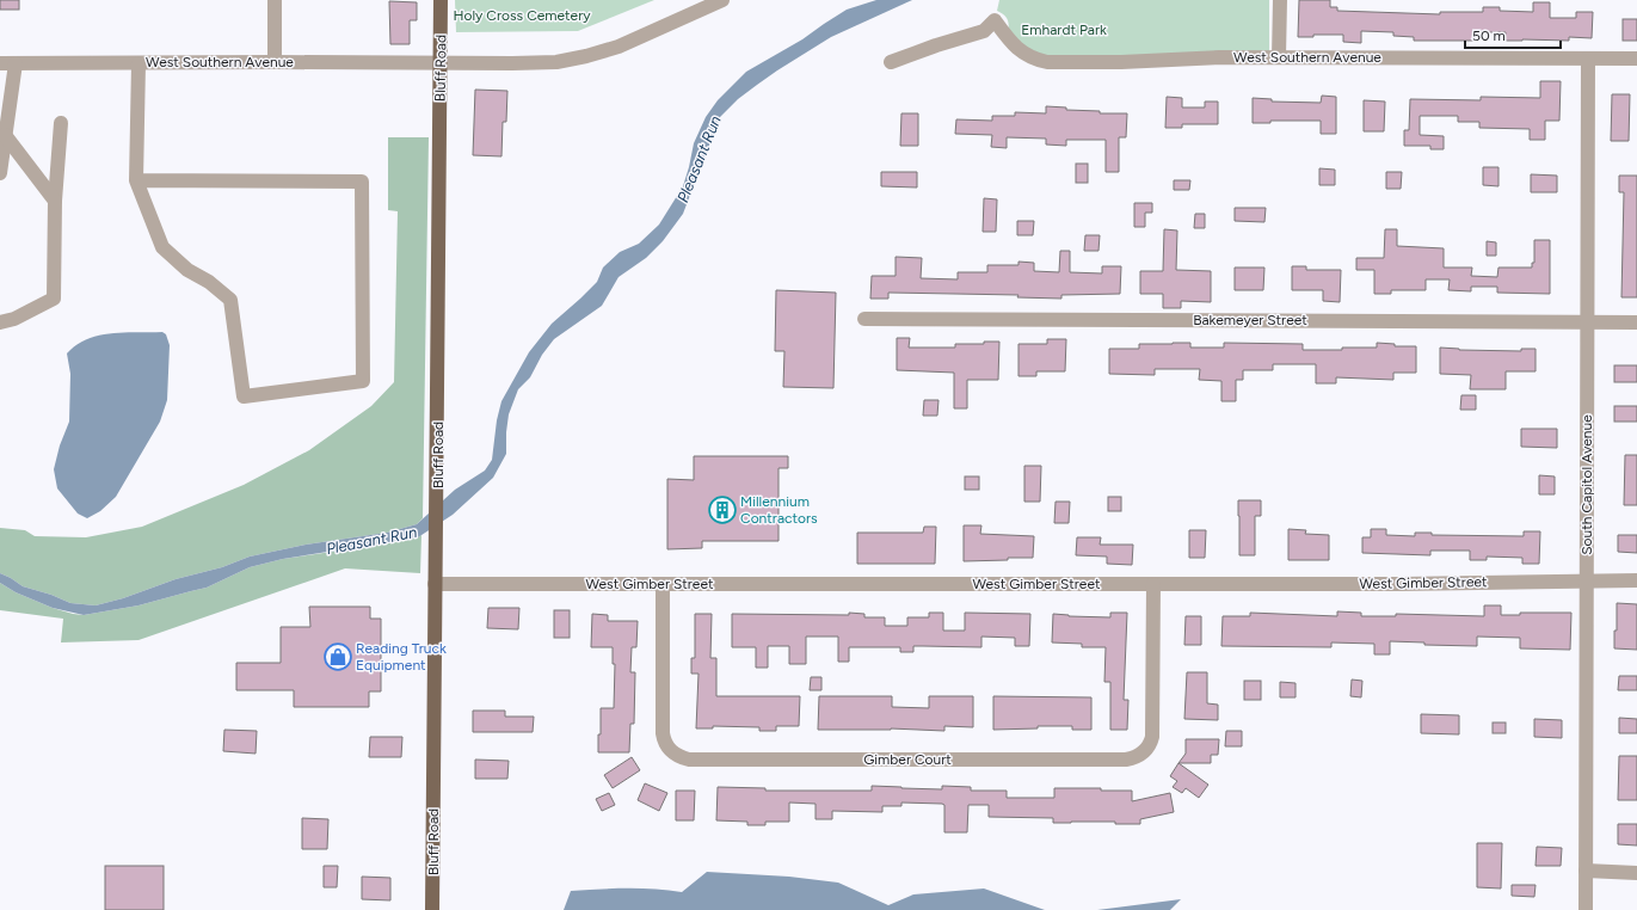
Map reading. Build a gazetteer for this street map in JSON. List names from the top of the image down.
{
  "streets": {
    "main road": ["Bluff Road"],
    "street": [
      "West Southern Avenue",
      "Bakemeyer Street",
      "South Capitol Avenue",
      "West Gimber Street",
      "Gimber Court"
    ]
  },
  "crossings": [
    ["West Southern Avenue", "Bluff Road"],
    ["West Southern Avenue", "South Capitol Avenue"],
    ["Bluff Road", "West Gimber Street"],
    ["Bakemeyer Street", "South Capitol Avenue"],
    ["South Capitol Avenue", "West Gimber Street"],
    ["West Gimber Street", "Gimber Court"]
  ],
  "water": ["Pleasant Run"],
  "parks": ["Holy Cross Cemetery", "Emhardt Park"],
  "places": {
    "building": ["Millennium Contractors"],
    "shop": ["Reading Truck Equipment"]
  },
  "scale_bar": "50 m"
}
